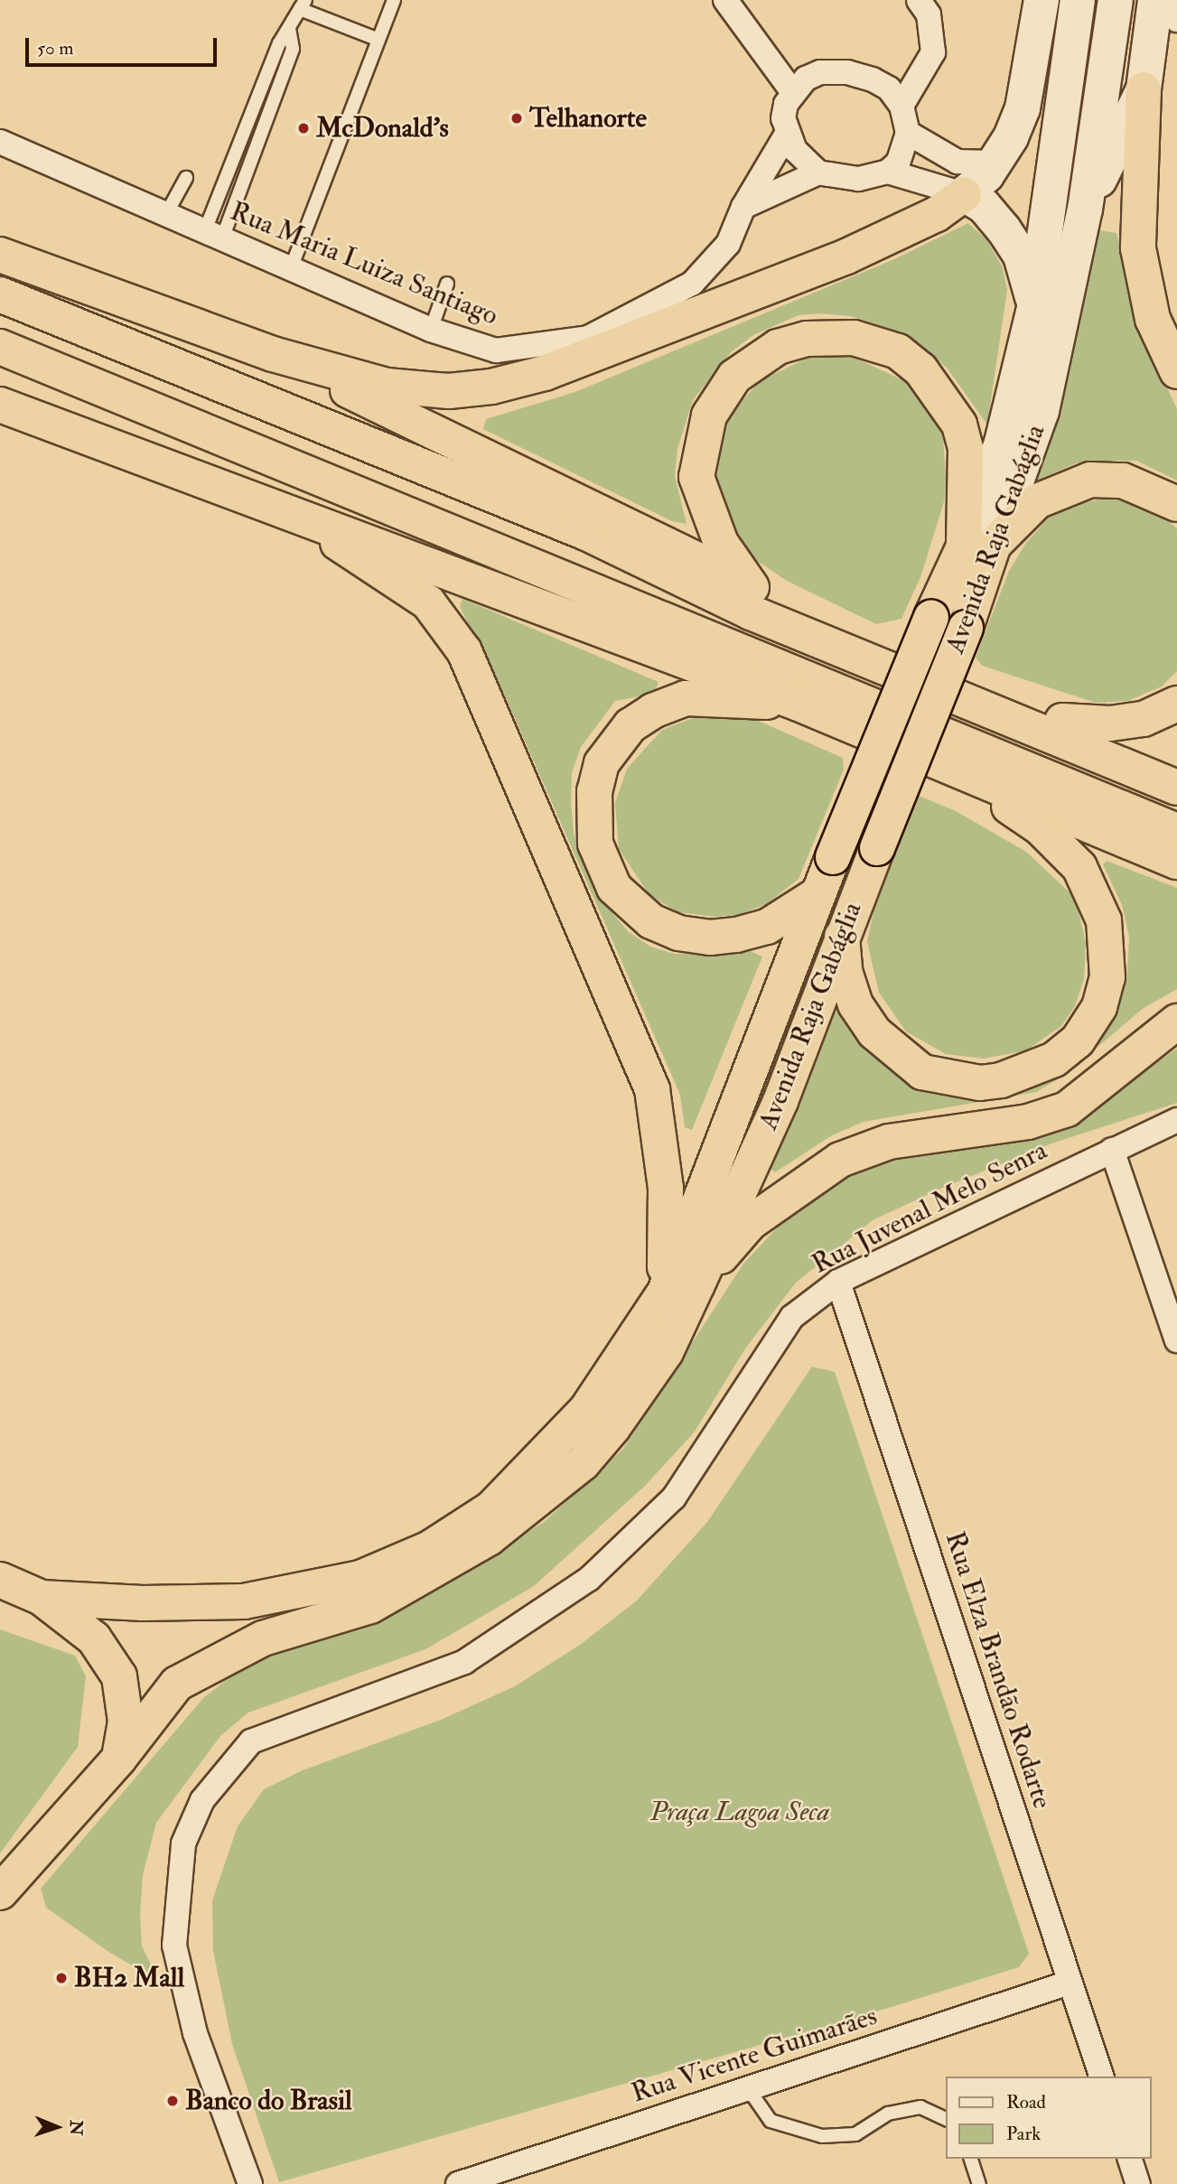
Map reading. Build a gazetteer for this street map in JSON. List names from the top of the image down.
{
  "streets": {
    "highway": ["Avenida Raja Gabáglia"],
    "street": [
      "Rua Maria Luiza Santiago",
      "Rua Juvenal Melo Senra",
      "Rua Elza Brandão Rodarte",
      "Rua Vicente Guimarães"
    ]
  },
  "crossings": [
    ["Rua Juvenal Melo Senra", "Rua Elza Brandão Rodarte"],
    ["Rua Elza Brandão Rodarte", "Rua Vicente Guimarães"]
  ],
  "parks": ["Praça Lagoa Seca"],
  "places": [
    "Telhanorte",
    "McDonald's",
    "BH2 Mall",
    "Banco do Brasil"
  ],
  "legend": ["Road", "Park"],
  "scale_bar": "50 m",
  "north": "right"
}
